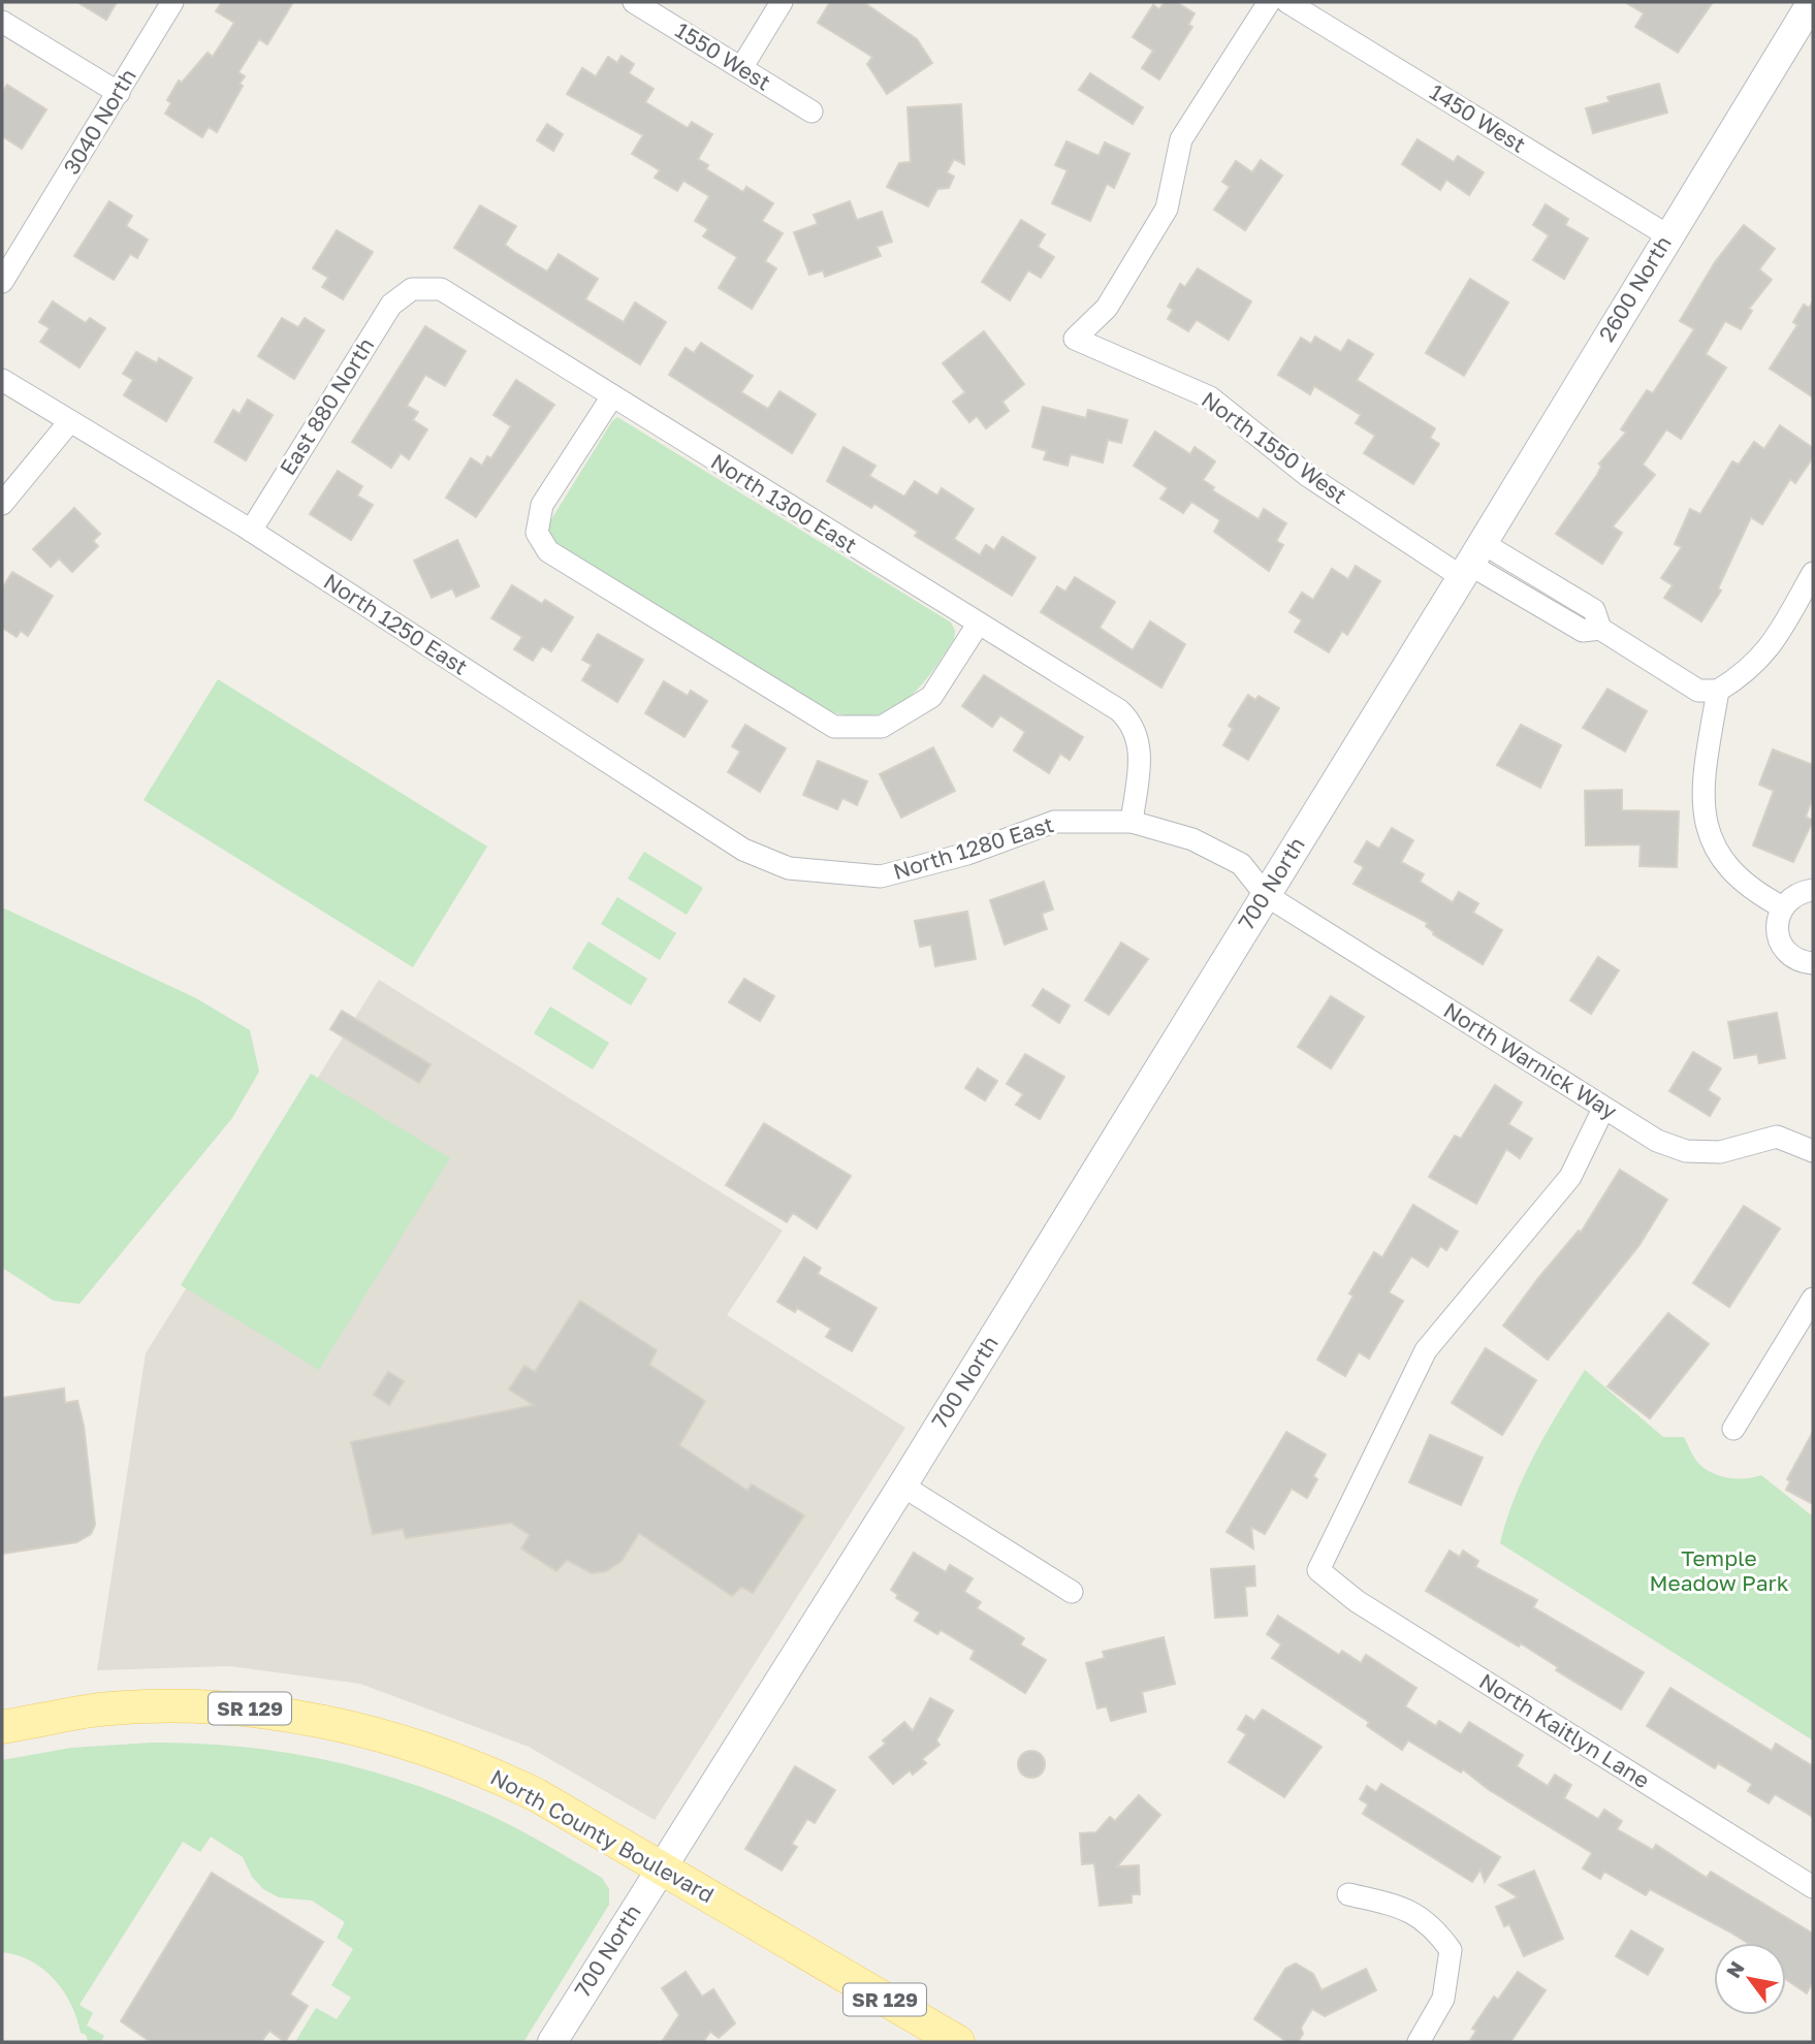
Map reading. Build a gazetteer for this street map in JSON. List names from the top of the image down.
{
  "streets": {
    "main road": ["SR 129", "North County Boulevard"],
    "street": [
      "1550 West",
      "1450 West",
      "3040 North",
      "2600 North",
      "East 880 North",
      "North 1550 West",
      "North 1300 East",
      "North 1250 East",
      "North 1280 East",
      "700 North",
      "North Warnick Way",
      "North Kaitlyn Lane"
    ]
  },
  "crossings": [
    ["1450 West", "2600 North"],
    ["2600 North", "North 1550 West"],
    ["2600 North", "700 North"],
    ["East 880 North", "North 1300 East"],
    ["East 880 North", "North 1250 East"],
    ["North 1300 East", "North 1280 East"],
    ["North 1250 East", "North 1280 East"],
    ["North 1280 East", "700 North"],
    ["North 1280 East", "North Warnick Way"],
    ["700 North", "North Warnick Way"],
    ["700 North", "North County Boulevard"],
    ["North Warnick Way", "North Kaitlyn Lane"]
  ],
  "parks": ["Temple Meadow Park"],
  "north": "top left"
}
